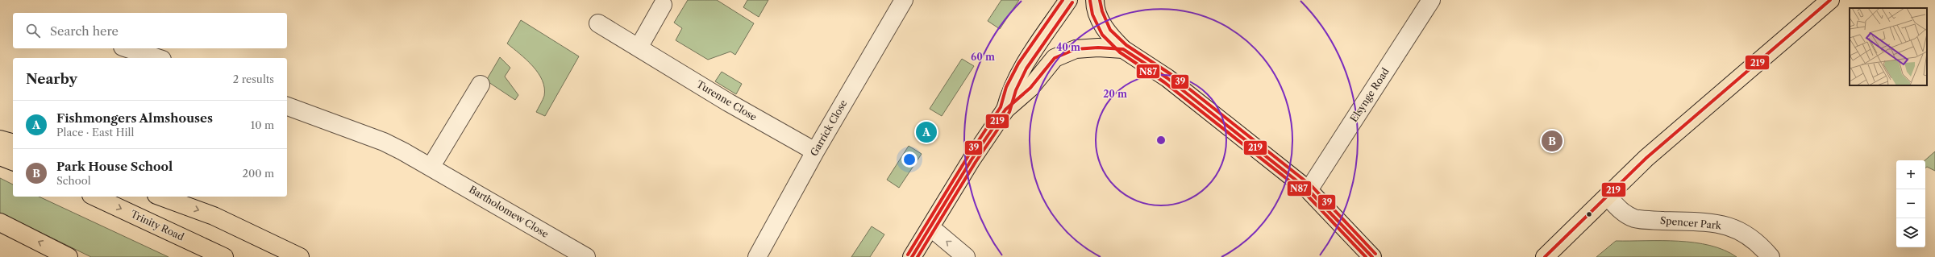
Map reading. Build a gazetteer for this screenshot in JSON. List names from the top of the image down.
{
  "streets": {
    "main road": ["Trinity Road"],
    "street": [
      "Elsynge Road",
      "Turenne Close",
      "Garrick Close",
      "Bartholomew Close",
      "Spencer Park"
    ]
  },
  "crossings": [
    ["Turenne Close", "Garrick Close"]
  ],
  "lines": ["transit line 219", "transit line 39", "transit line N87"],
  "page": {
    "search": "Search here",
    "heading": ["Nearby", "2 results"],
    "list": [
      {
        "mark": "A",
        "name": "Fishmongers Almshouses",
        "note": "Place · East Hill",
        "value": "10 m"
      },
      {
        "mark": "B",
        "name": "Park House School",
        "note": "School",
        "value": "200 m"
      }
    ],
    "pins": ["A", "B"],
    "map_buttons": ["+", "−"]
  },
  "rings": ["40 m", "60 m", "20 m"]
}
